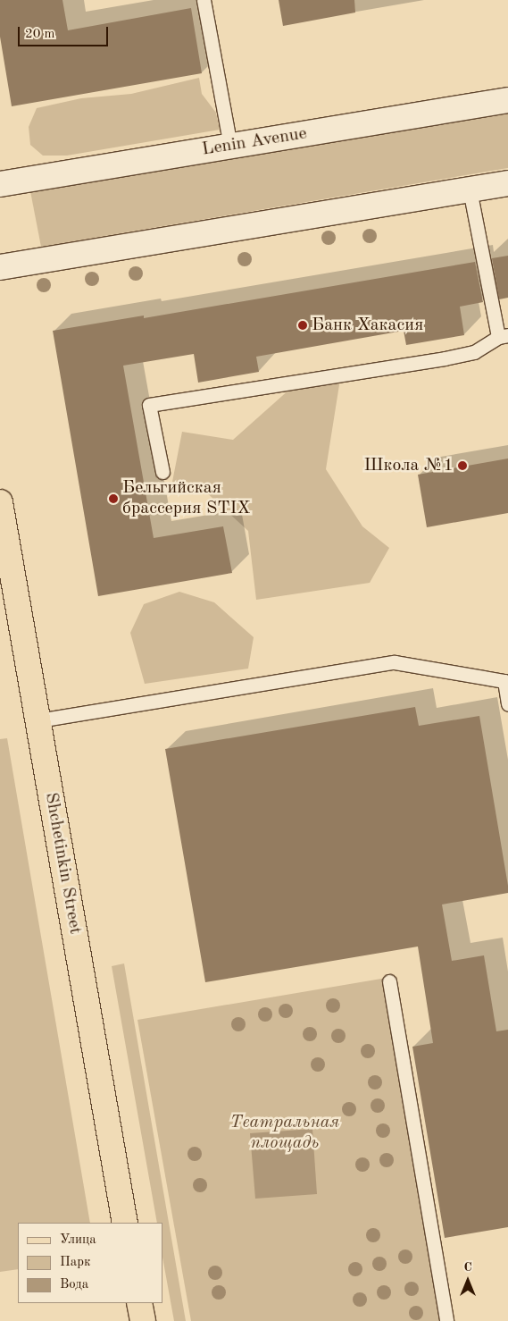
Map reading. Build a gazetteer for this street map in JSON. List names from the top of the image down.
{
  "streets": {
    "main road": ["Shchetinkin Street"],
    "street": ["Lenin Avenue"]
  },
  "parks": ["Театральная площадь"],
  "places": ["Банк Хакасия", "Школа №1", "Бельгийская брассерия STIX"],
  "legend": ["Улица", "Парк", "Вода"],
  "scale_bar": "20 m",
  "north": "top"
}
